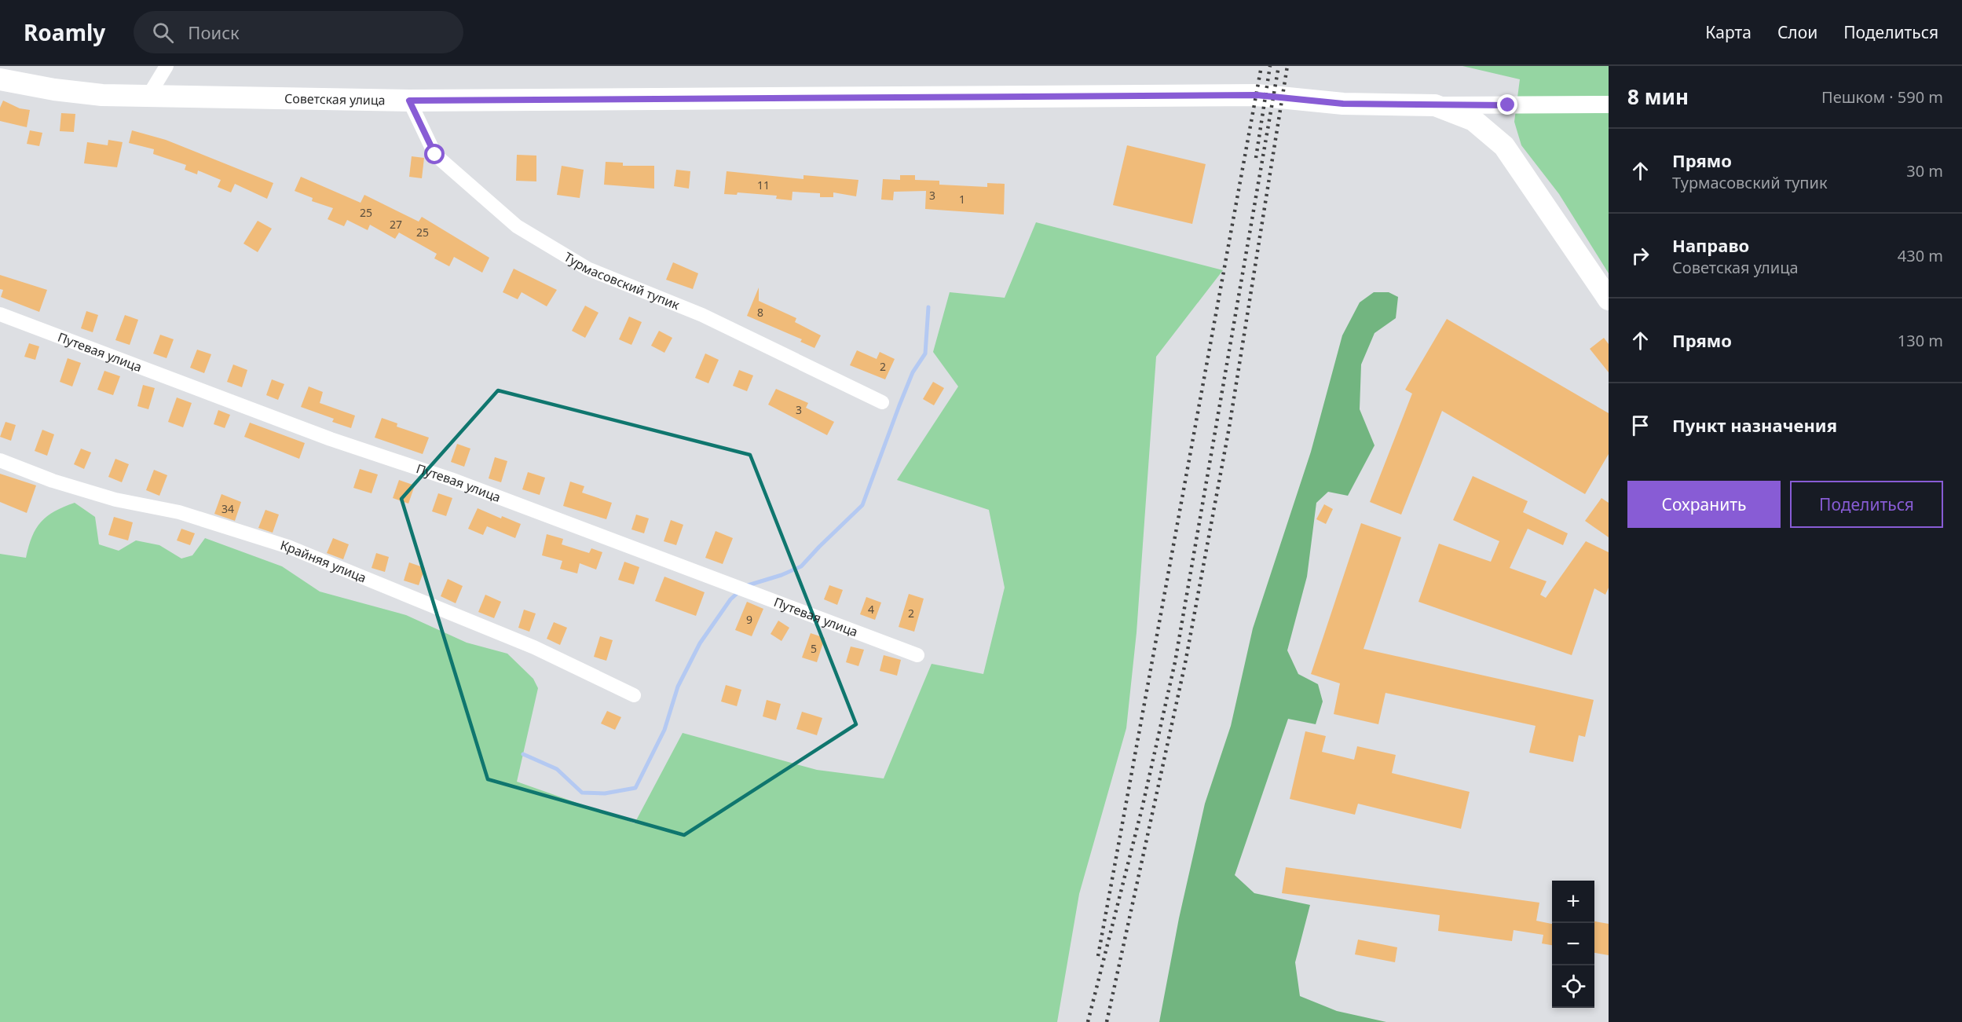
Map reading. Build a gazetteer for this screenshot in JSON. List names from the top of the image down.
{
  "streets": {
    "main road": ["Советская улица"],
    "street": ["Турмасовский тупик", "Путевая улица", "Крайняя улица"]
  },
  "crossings": [
    ["Советская улица", "Турмасовский тупик"]
  ],
  "house_numbers": [
    "11",
    "3",
    "1",
    "25",
    "27",
    "25",
    "8",
    "2",
    "3",
    "34",
    "4",
    "2",
    "9",
    "5"
  ],
  "page": {
    "header": "Roamly",
    "search": "Поиск",
    "nav": ["Карта", "Слои", "Поделиться"],
    "heading": ["8 мин", "Пешком · 590 m"],
    "list": [
      ["Прямо", "Турмасовский тупик", "30 m"],
      ["Направо", "Советская улица", "430 m"],
      ["Прямо", "130 m"],
      "Пункт назначения"
    ],
    "buttons": ["Сохранить", "Поделиться"],
    "map_buttons": ["+", "−"]
  }
}
